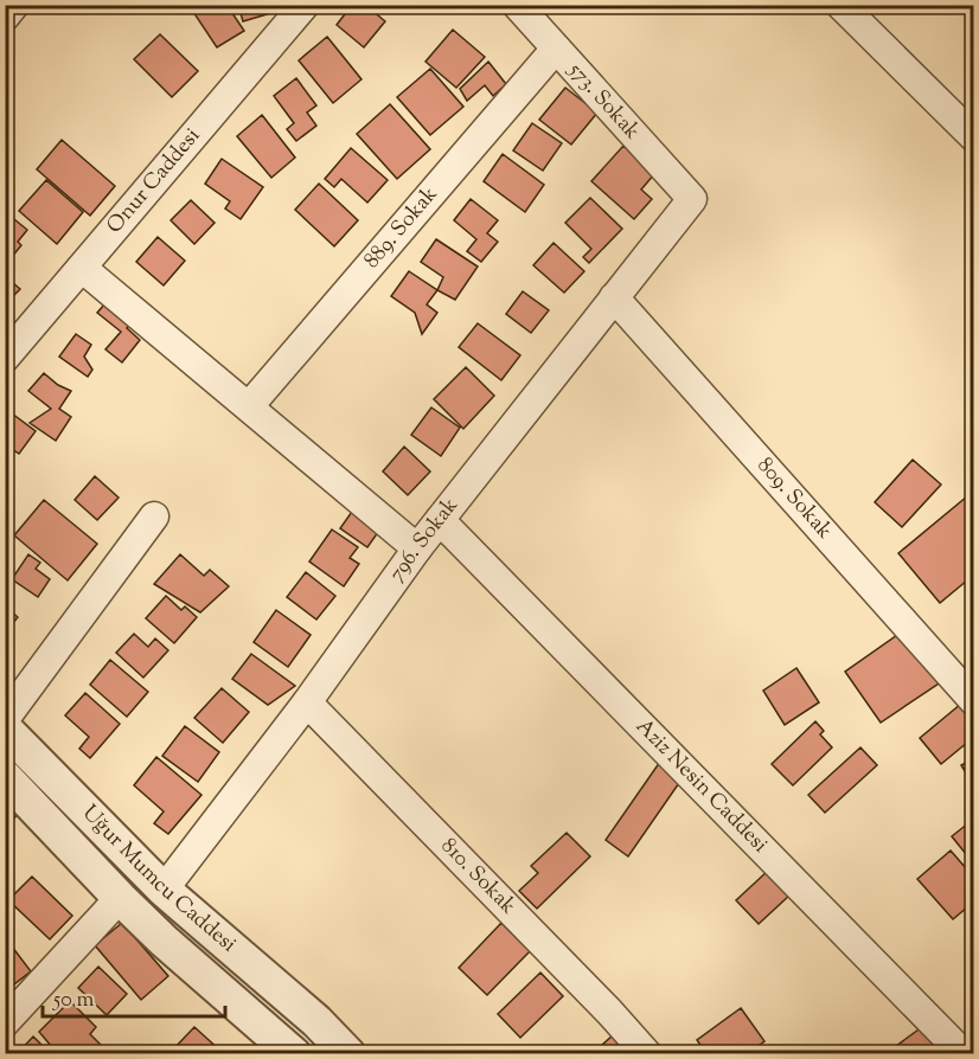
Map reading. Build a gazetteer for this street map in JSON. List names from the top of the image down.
{
  "streets": {
    "street": [
      "573. Sokak",
      "Onur Caddesi",
      "889. Sokak",
      "809. Sokak",
      "796. Sokak",
      "Aziz Nesin Caddesi",
      "810. Sokak",
      "Uğur Mumcu Caddesi"
    ]
  },
  "crossings": [
    ["573. Sokak", "889. Sokak"],
    ["573. Sokak", "796. Sokak"],
    ["809. Sokak", "796. Sokak"],
    ["796. Sokak", "Aziz Nesin Caddesi"],
    ["796. Sokak", "810. Sokak"],
    ["796. Sokak", "Uğur Mumcu Caddesi"]
  ],
  "scale_bar": "50 m"
}
